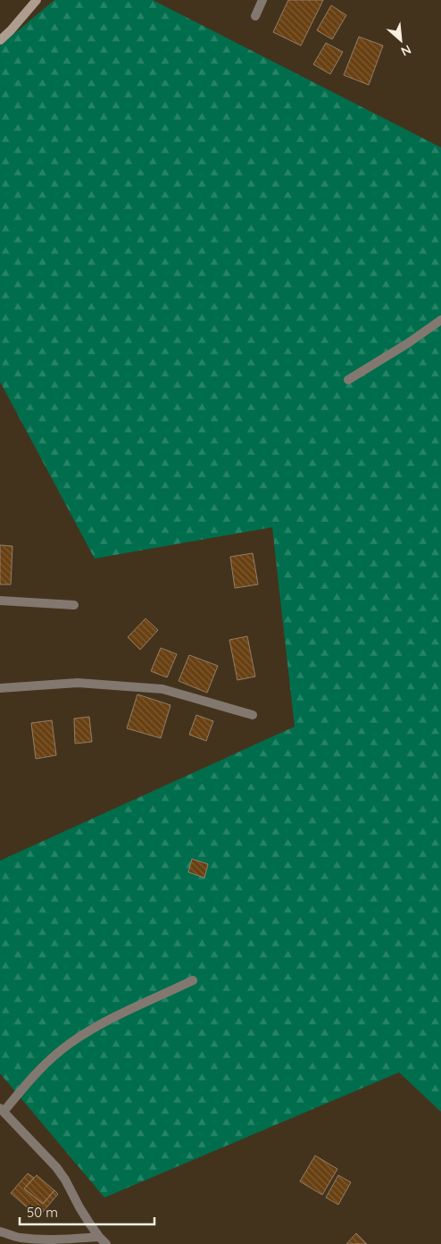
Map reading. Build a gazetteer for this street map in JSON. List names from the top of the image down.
{
  "scale_bar": "50 m",
  "north": "bottom right"
}
